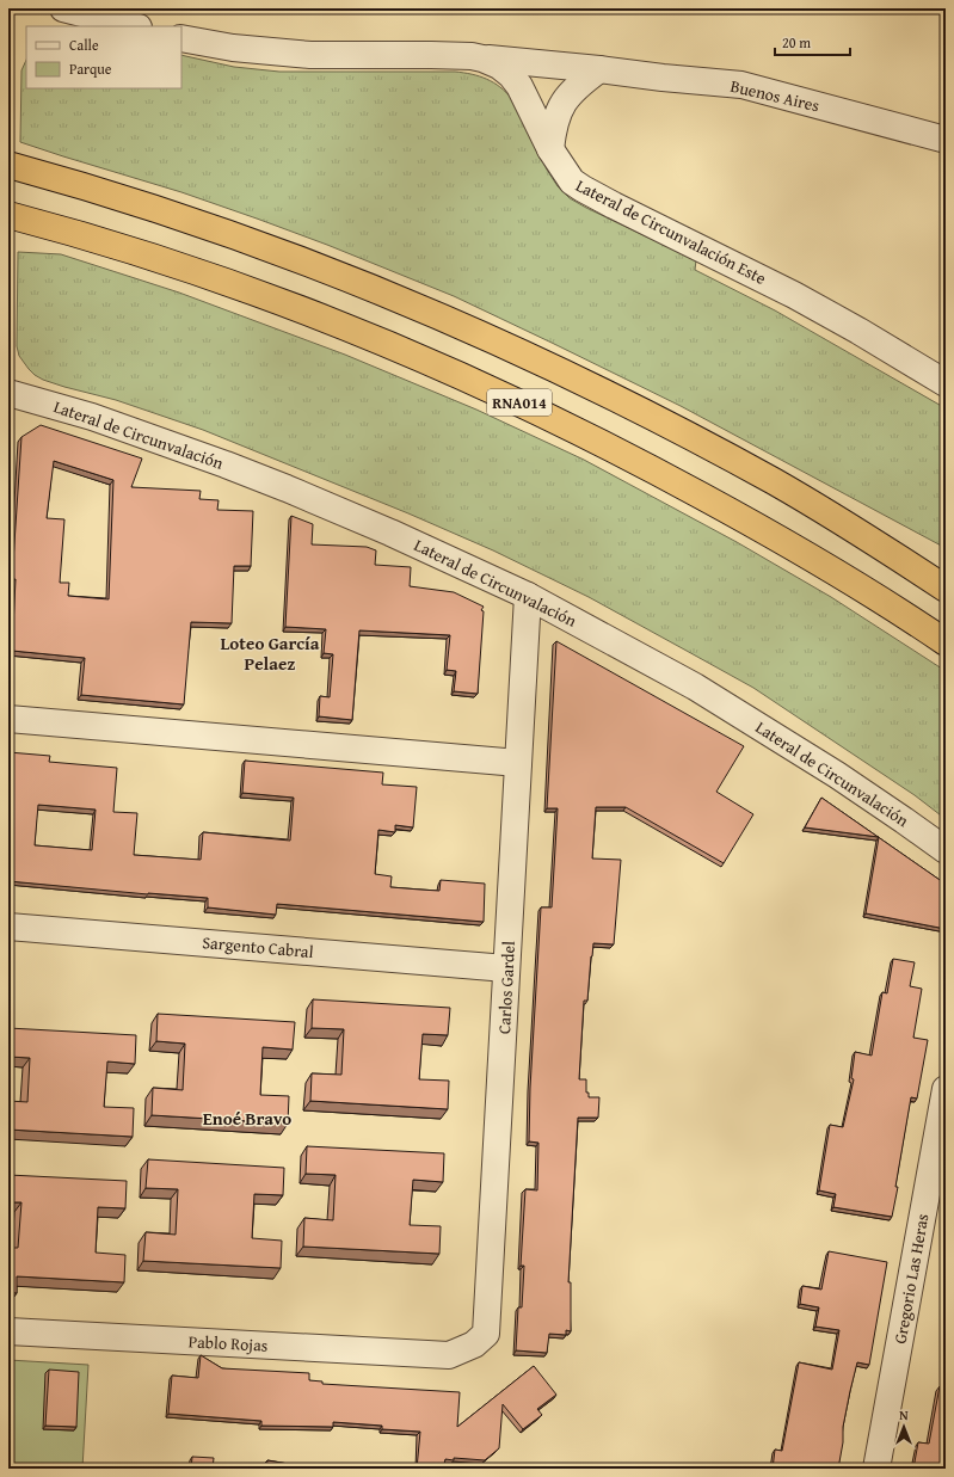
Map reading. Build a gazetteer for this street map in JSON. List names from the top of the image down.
{
  "streets": {
    "highway": ["RNA014"],
    "street": [
      "Buenos Aires",
      "Lateral de Circunvalación Este",
      "Lateral de Circunvalación",
      "Sargento Cabral",
      "Carlos Gardel",
      "Gregorio Las Heras",
      "Pablo Rojas"
    ]
  },
  "crossings": [
    ["Buenos Aires", "Lateral de Circunvalación Este"],
    ["Lateral de Circunvalación", "Carlos Gardel"],
    ["Sargento Cabral", "Carlos Gardel"],
    ["Carlos Gardel", "Pablo Rojas"]
  ],
  "districts": ["Loteo García Pelaez", "Enoé Bravo"],
  "legend": ["Calle", "Parque"],
  "scale_bar": "20 m",
  "north": "top"
}
